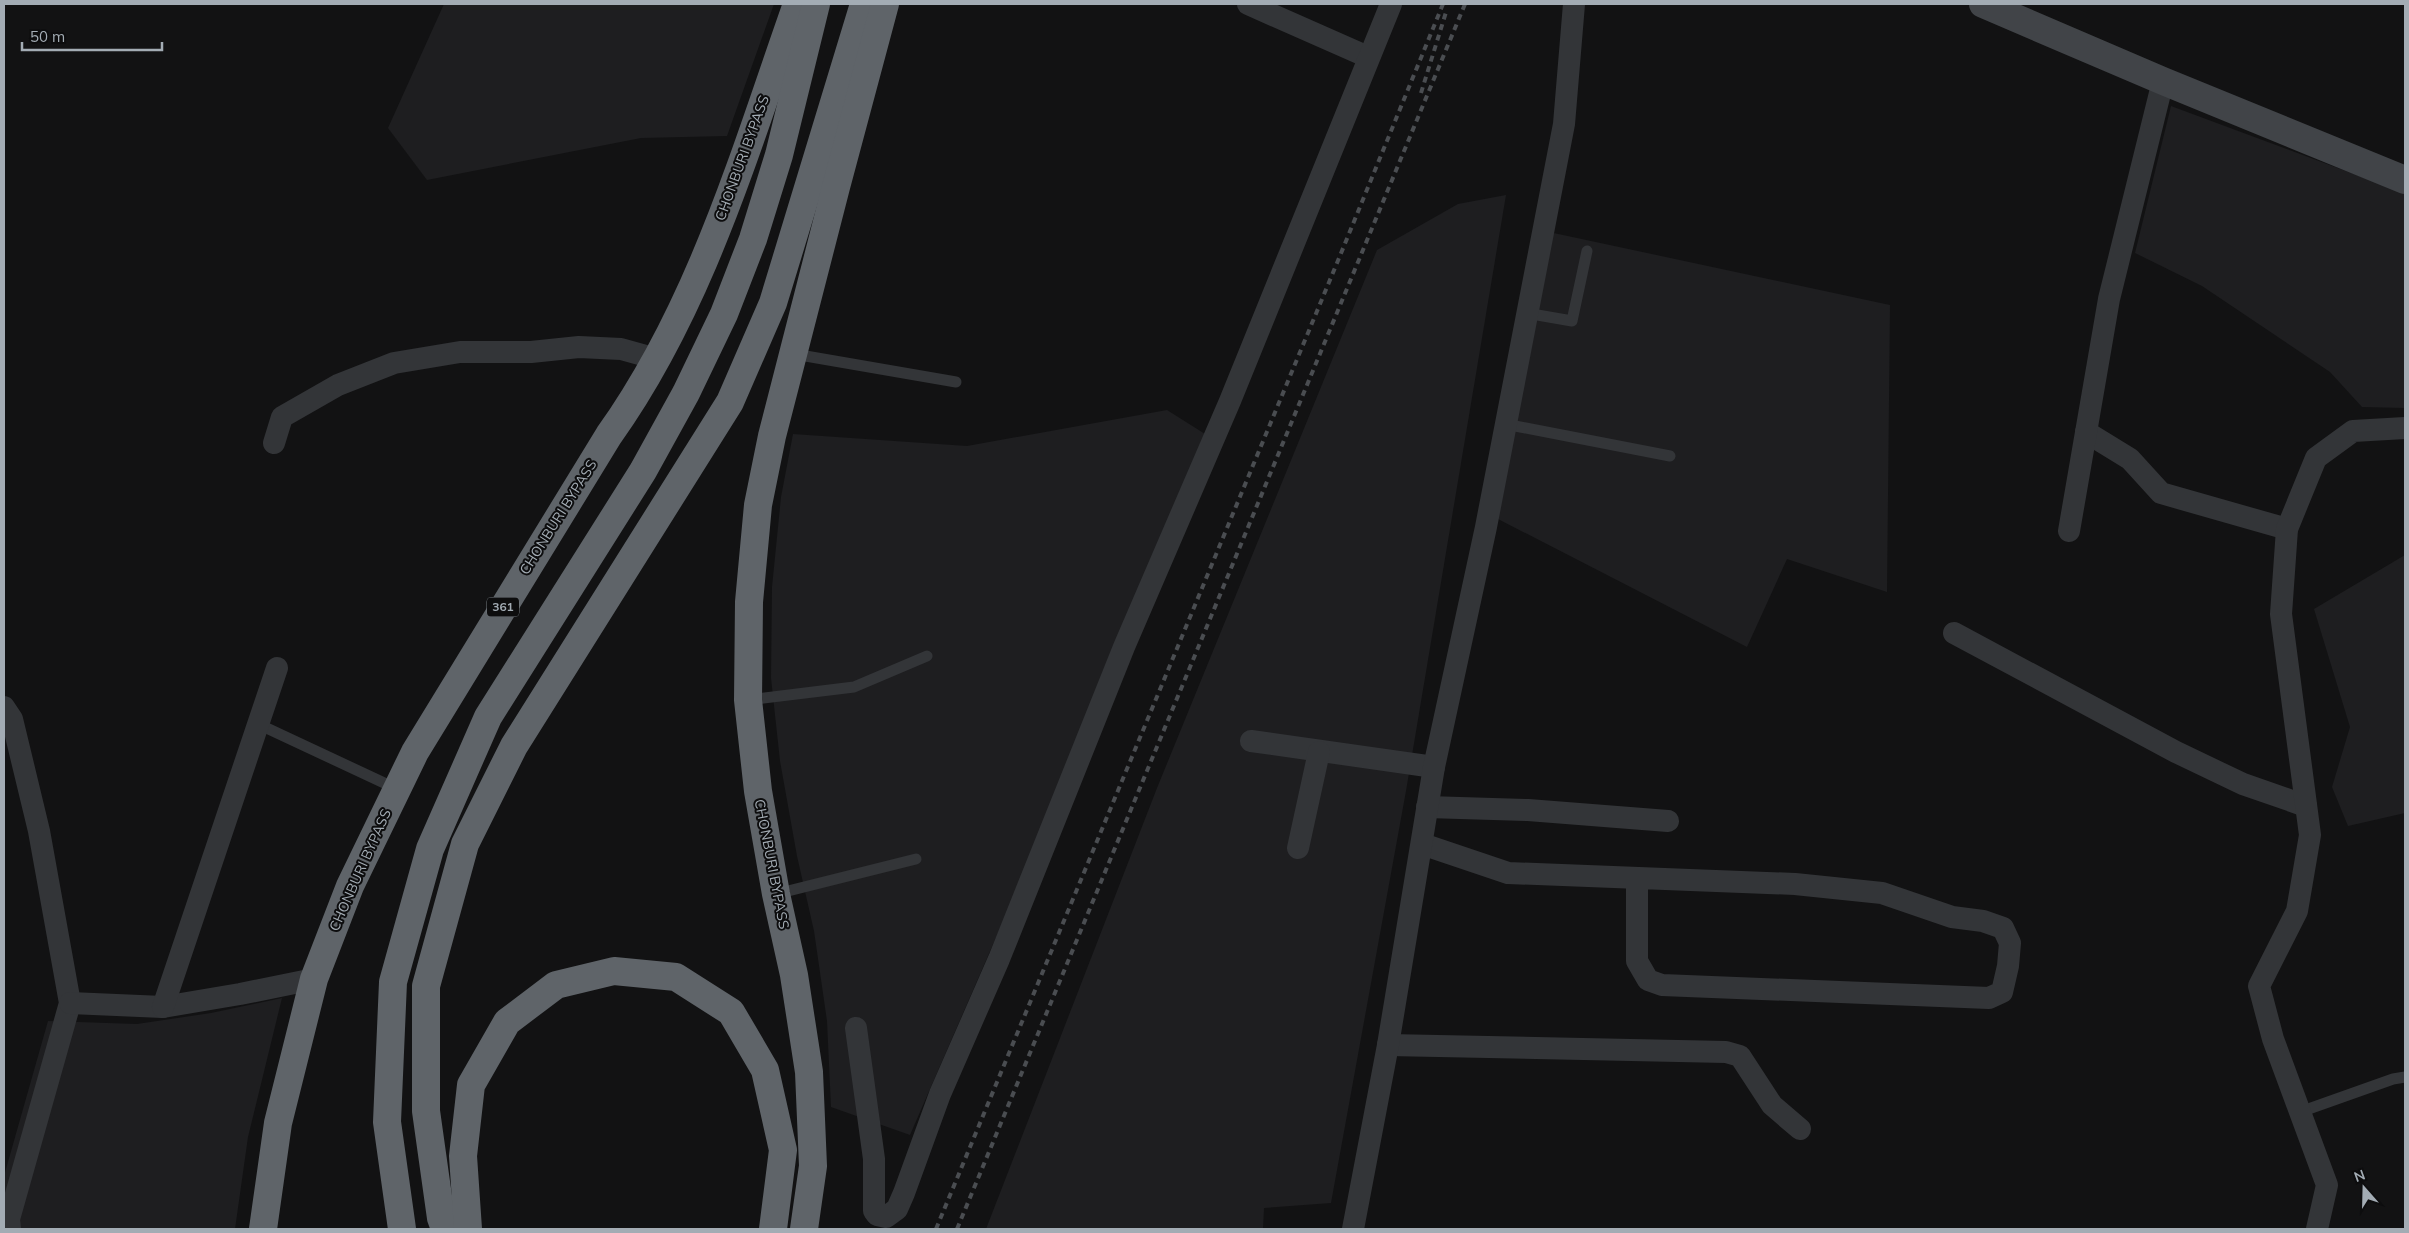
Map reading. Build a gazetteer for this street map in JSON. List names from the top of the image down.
{
  "streets": {
    "highway": ["CHONBURI BYPASS", "361"]
  },
  "scale_bar": "50 m",
  "north": "top"
}
